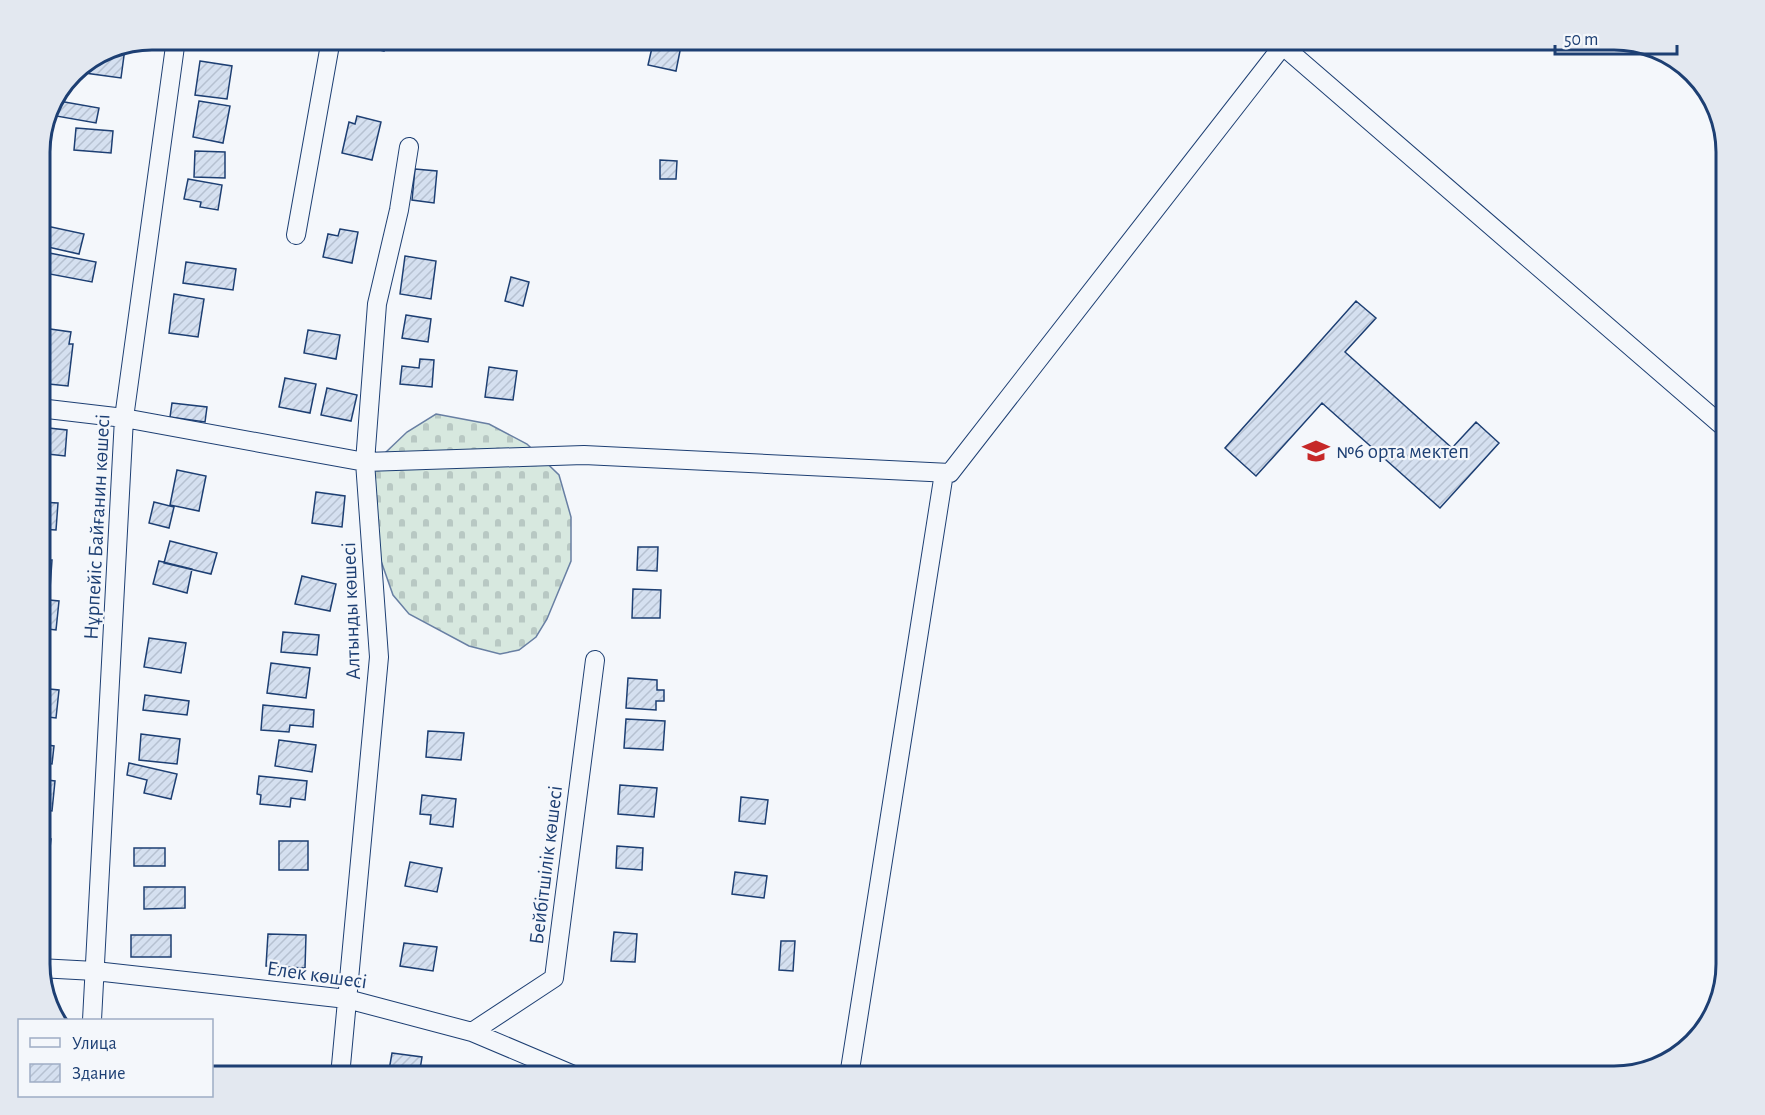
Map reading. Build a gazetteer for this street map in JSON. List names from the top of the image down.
{
  "streets": {
    "street": [
      "Нұрпейіс Байғанин көшесі",
      "Алтынды көшесі",
      "Бейбітшілік көшесі",
      "Елек көшесі"
    ]
  },
  "crossings": [
    ["Нұрпейіс Байғанин көшесі", "Елек көшесі"],
    ["Алтынды көшесі", "Елек көшесі"],
    ["Бейбітшілік көшесі", "Елек көшесі"]
  ],
  "places": {
    "school or university": ["№6 орта мектеп"]
  },
  "legend": ["Улица", "Здание"],
  "scale_bar": "50 m"
}
